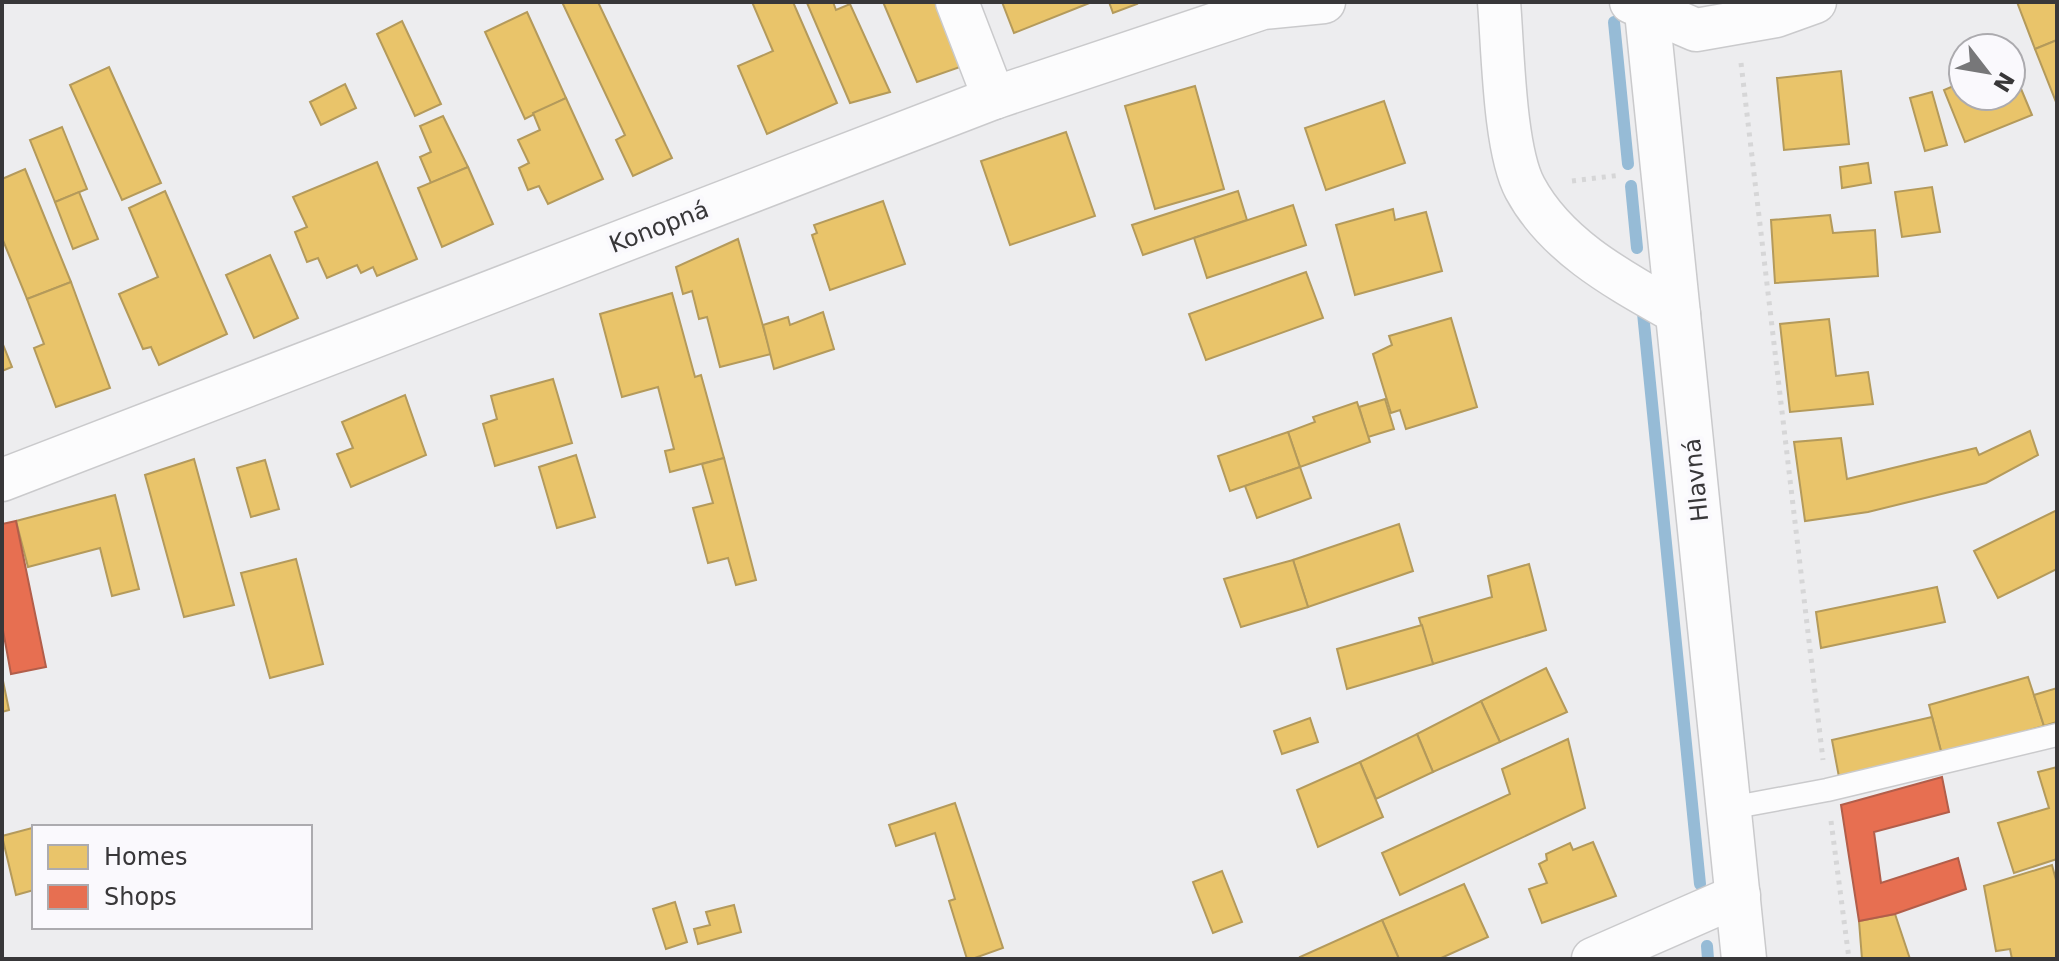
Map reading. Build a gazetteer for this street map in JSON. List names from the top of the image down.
{
  "streets": {
    "street": ["Konopná", "Hlavná"]
  },
  "legend": ["Homes", "Shops"],
  "north": "bottom right"
}
